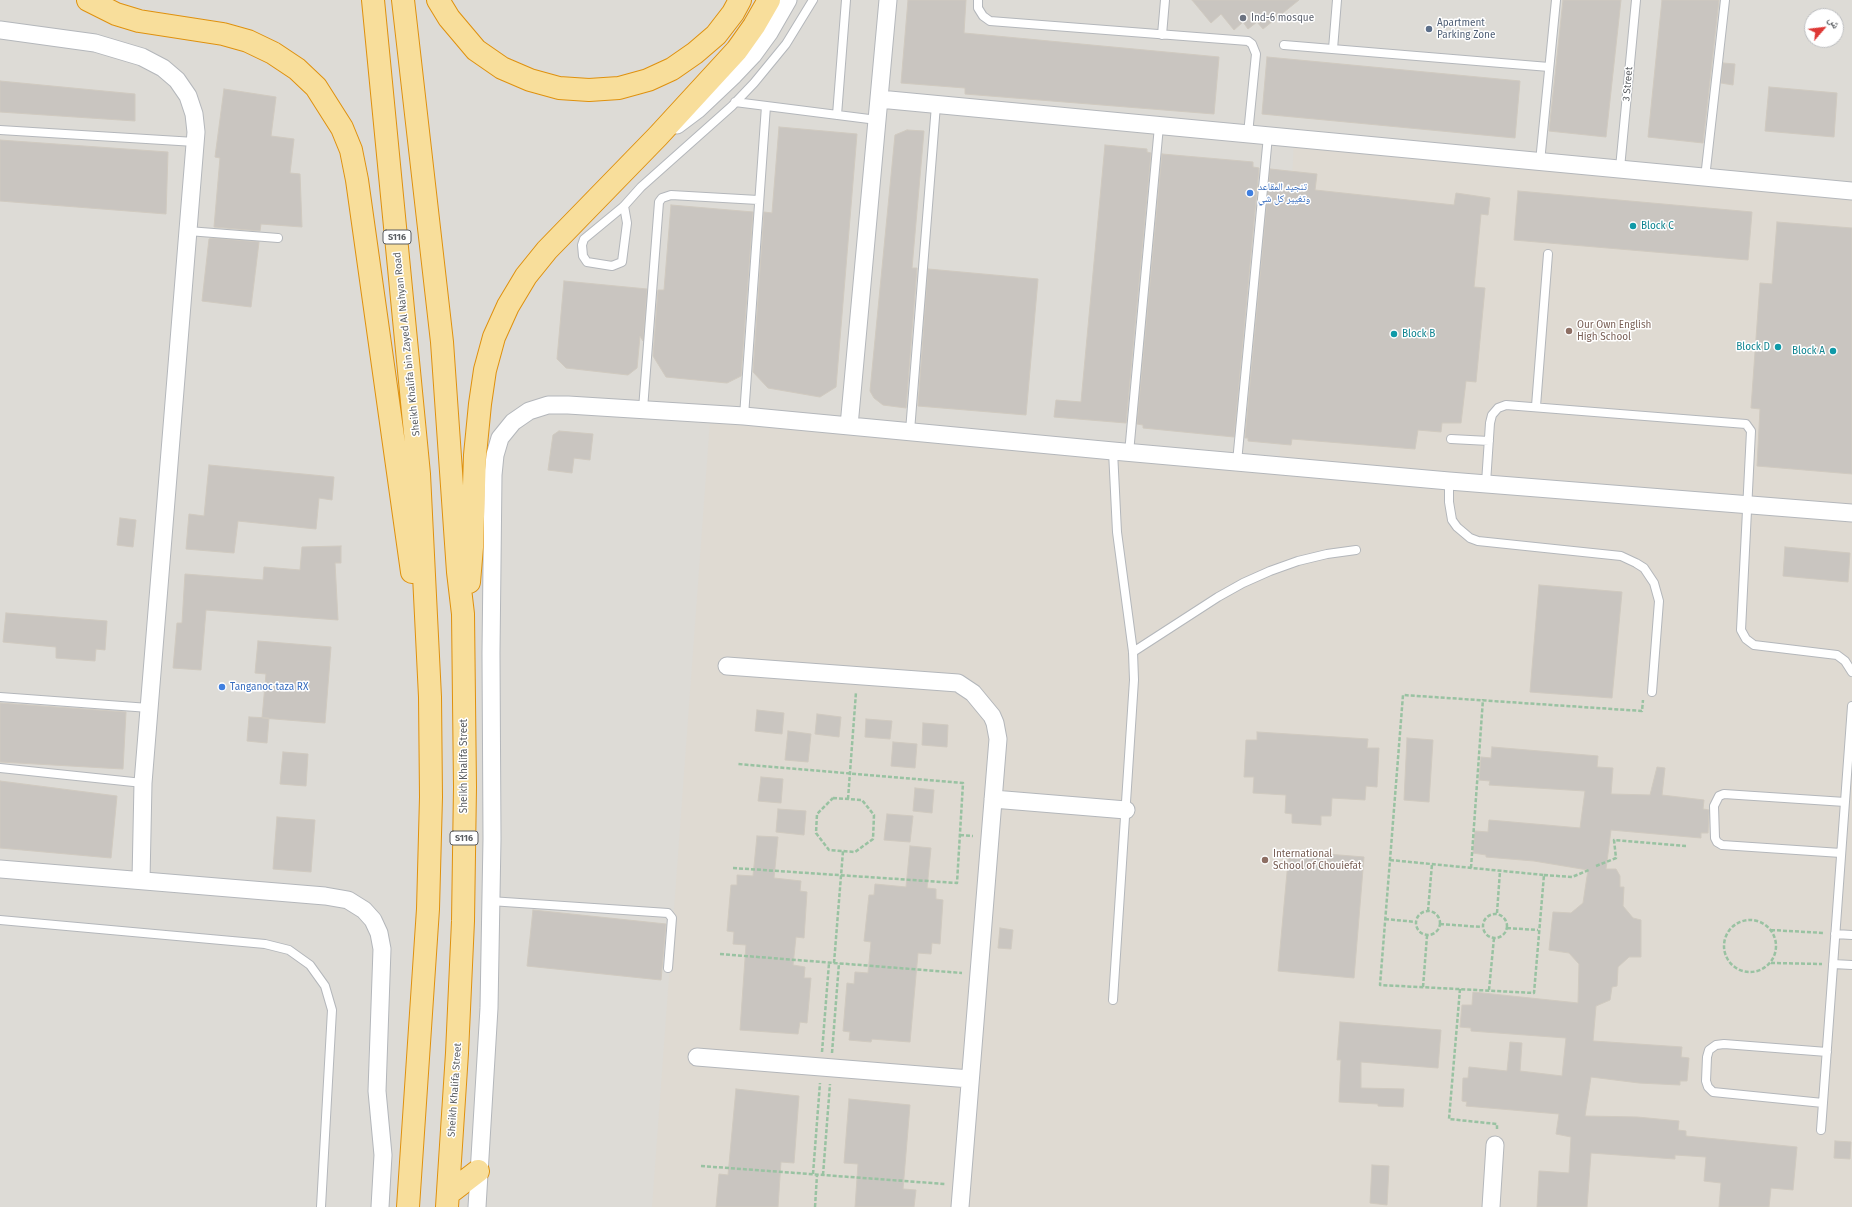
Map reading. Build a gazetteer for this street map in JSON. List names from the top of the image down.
{
  "streets": {
    "highway": ["S116", "Sheikh Khalifa bin Zayed Al Nahyan Road", "Sheikh Khalifa Street"],
    "lane": ["3 Street"]
  },
  "crossings": [
    ["S116", "Sheikh Khalifa bin Zayed Al Nahyan Road"]
  ],
  "places": [
    "Ind-6 mosque",
    "Apartment Parking Zone",
    "تنجيد المقاعد وتغيير كل شي",
    "Block C",
    "Our Own English High School",
    "Block B",
    "Block D",
    "Block A",
    "Tanganoc taza RX",
    "International School of Chouiefat"
  ],
  "north": "top right"
}
